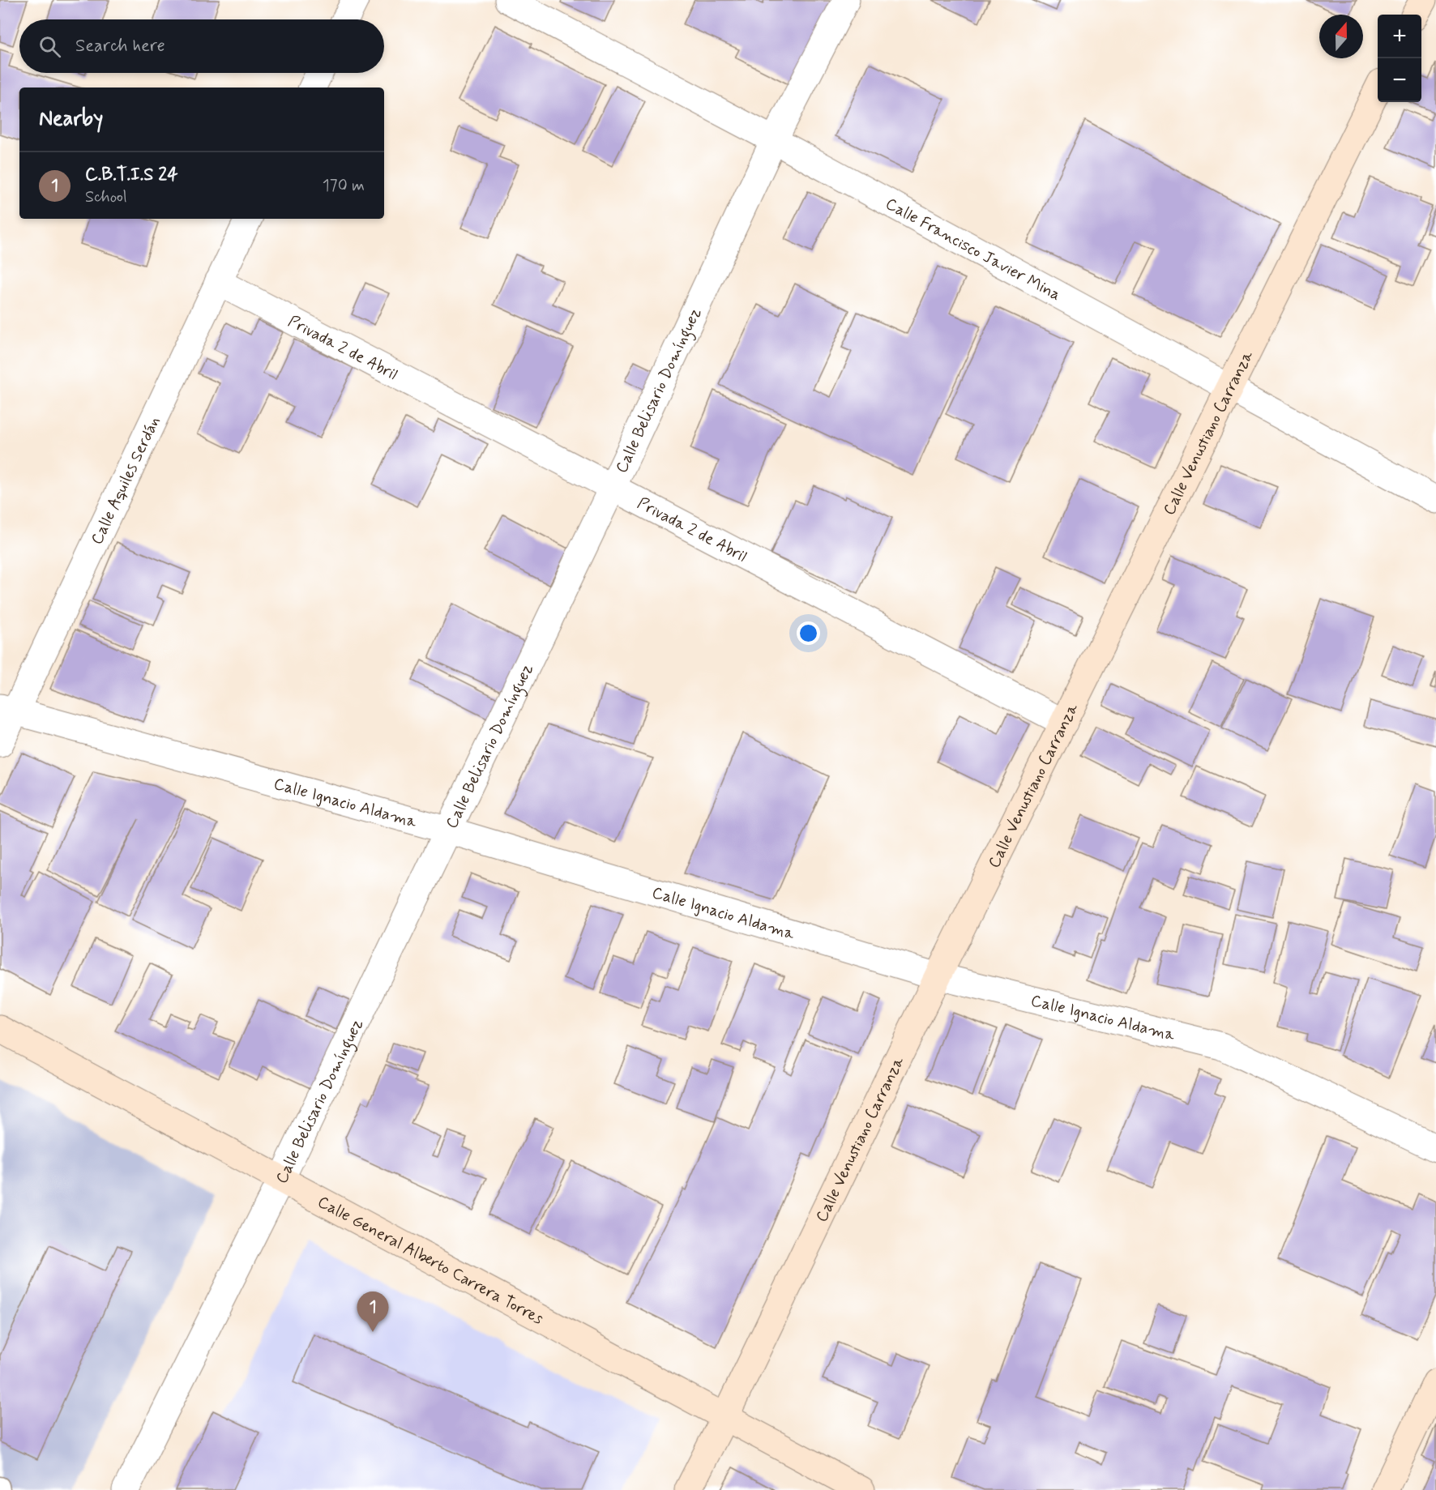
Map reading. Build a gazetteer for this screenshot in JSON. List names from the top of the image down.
{
  "streets": {
    "street": [
      "Calle Francisco Javier Mina",
      "Privada 2 de Abril",
      "Calle Belisario Domínguez",
      "Calle Venustiano Carranza",
      "Calle Aquiles Serdán",
      "Calle Ignacio Aldama",
      "Calle General Alberto Carrera Torres"
    ]
  },
  "crossings": [
    ["Calle Francisco Javier Mina", "Calle Belisario Domínguez"],
    ["Calle Francisco Javier Mina", "Calle Venustiano Carranza"],
    ["Privada 2 de Abril", "Calle Belisario Domínguez"],
    ["Privada 2 de Abril", "Calle Venustiano Carranza"],
    ["Privada 2 de Abril", "Calle Aquiles Serdán"],
    ["Calle Belisario Domínguez", "Calle Ignacio Aldama"],
    ["Calle Belisario Domínguez", "Calle General Alberto Carrera Torres"],
    ["Calle Venustiano Carranza", "Calle Ignacio Aldama"],
    ["Calle Venustiano Carranza", "Calle General Alberto Carrera Torres"],
    ["Calle Aquiles Serdán", "Calle Ignacio Aldama"]
  ],
  "north": "top",
  "page": {
    "map_buttons": ["+", "−"],
    "search": "Search here",
    "heading": "Nearby",
    "list": [
      {
        "mark": "1",
        "name": "C.B.T.I.S 24",
        "note": "School",
        "value": "170 m"
      }
    ],
    "pins": "1"
  }
}
